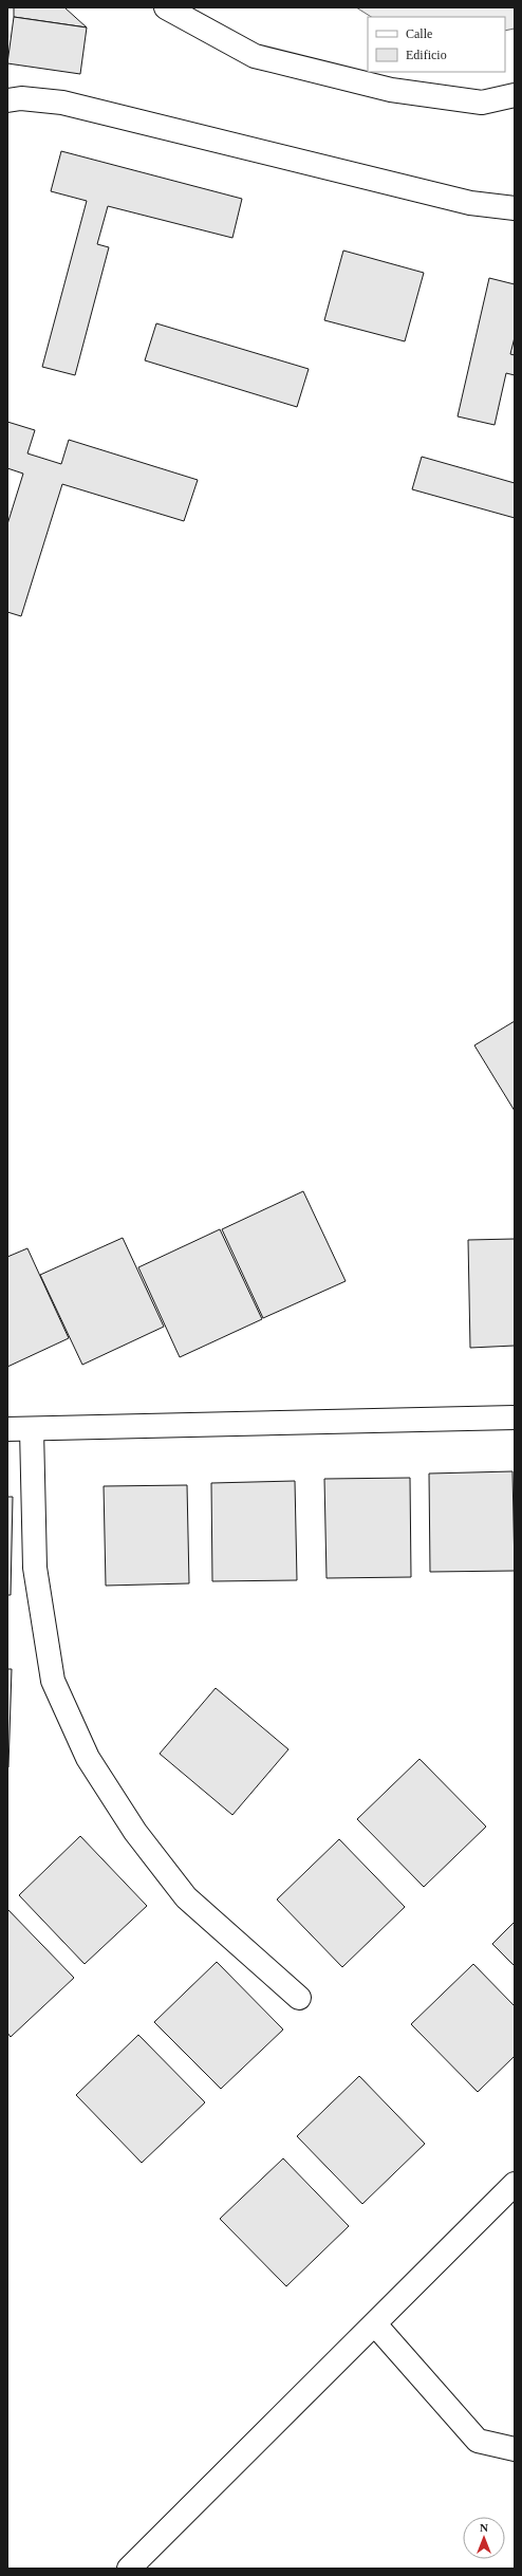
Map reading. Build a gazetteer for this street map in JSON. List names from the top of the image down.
{
  "legend": ["Calle", "Edificio"],
  "north": "top"
}
